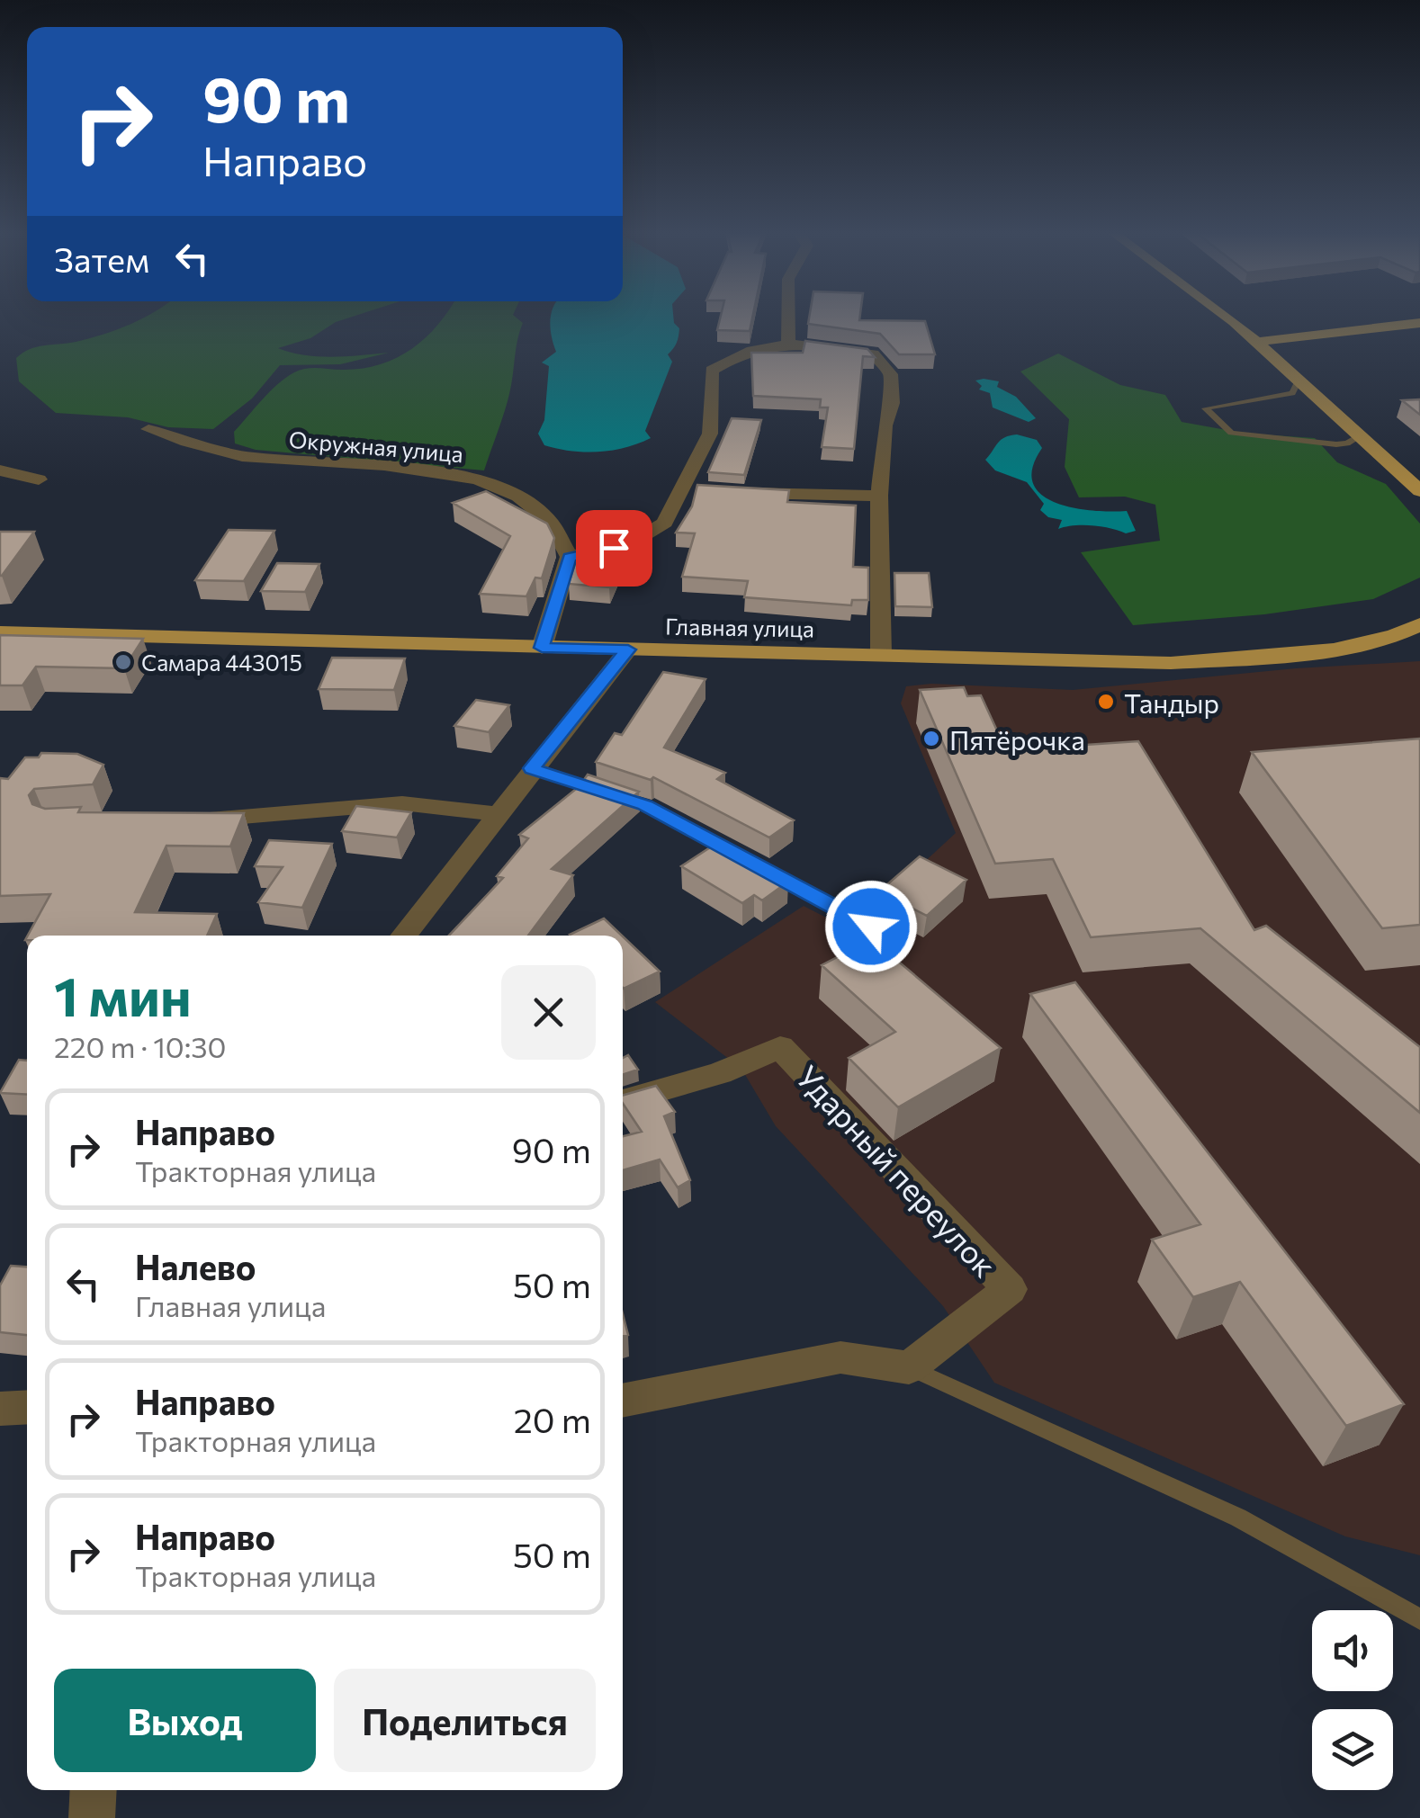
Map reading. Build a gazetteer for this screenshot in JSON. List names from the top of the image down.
{
  "streets": {
    "main road": ["Главная улица"],
    "street": ["Окружная улица", "Ударный переулок"]
  },
  "places": ["Самара 443015", "Тандыр", "Пятёрочка"],
  "page": {
    "turn": ["90 m", "Направо"],
    "then": "Затем",
    "heading": ["1 мин", "220 m · 10:30"],
    "list": [
      {
        "name": "Направо",
        "note": "Тракторная улица",
        "value": "90 m"
      },
      {
        "name": "Налево",
        "note": "Главная улица",
        "value": "50 m"
      },
      {
        "name": "Направо",
        "note": "Тракторная улица",
        "value": "20 m"
      },
      {
        "name": "Направо",
        "note": "Тракторная улица",
        "value": "50 m"
      }
    ],
    "buttons": ["Выход", "Поделиться"]
  }
}
